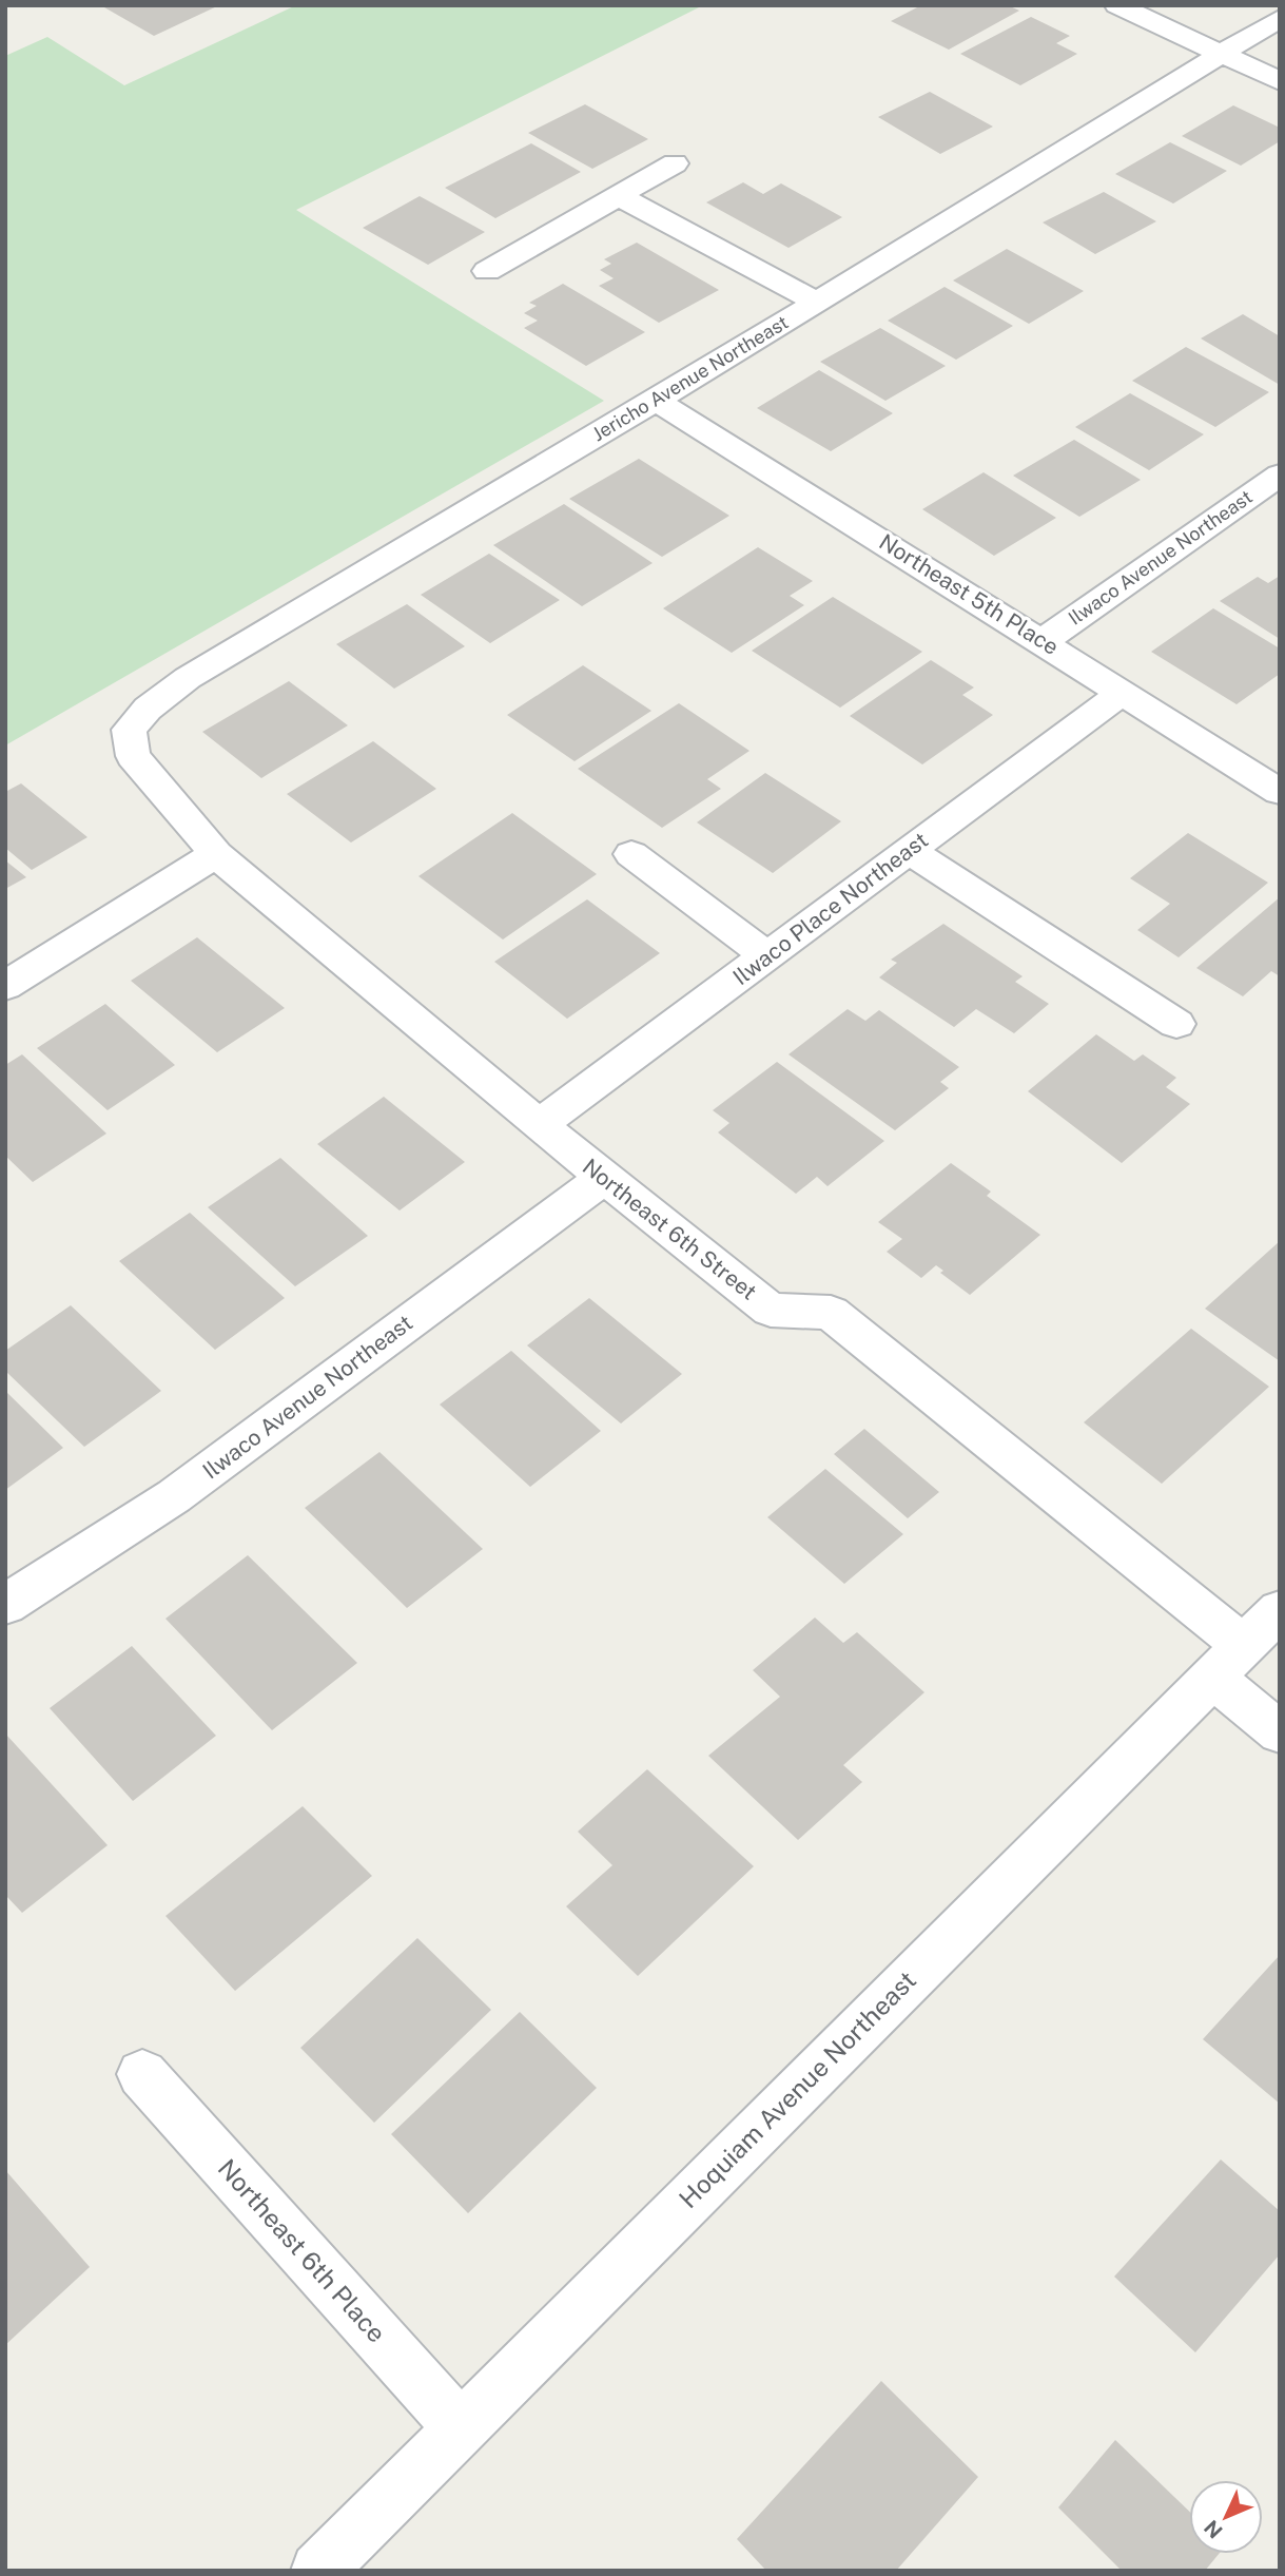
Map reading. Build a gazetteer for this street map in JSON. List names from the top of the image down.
{
  "streets": {
    "street": [
      "Jericho Avenue Northeast",
      "Ilwaco Avenue Northeast",
      "Northeast 5th Place",
      "Ilwaco Place Northeast",
      "Northeast 6th Street",
      "Hoquiam Avenue Northeast",
      "Northeast 6th Place"
    ]
  },
  "crossings": [
    ["Jericho Avenue Northeast", "Northeast 5th Place"],
    ["Jericho Avenue Northeast", "Northeast 6th Street"],
    ["Ilwaco Avenue Northeast", "Northeast 5th Place"],
    ["Ilwaco Avenue Northeast", "Northeast 6th Street"],
    ["Northeast 5th Place", "Ilwaco Place Northeast"],
    ["Ilwaco Place Northeast", "Northeast 6th Street"],
    ["Northeast 6th Street", "Hoquiam Avenue Northeast"],
    ["Hoquiam Avenue Northeast", "Northeast 6th Place"]
  ],
  "north": "bottom left"
}
